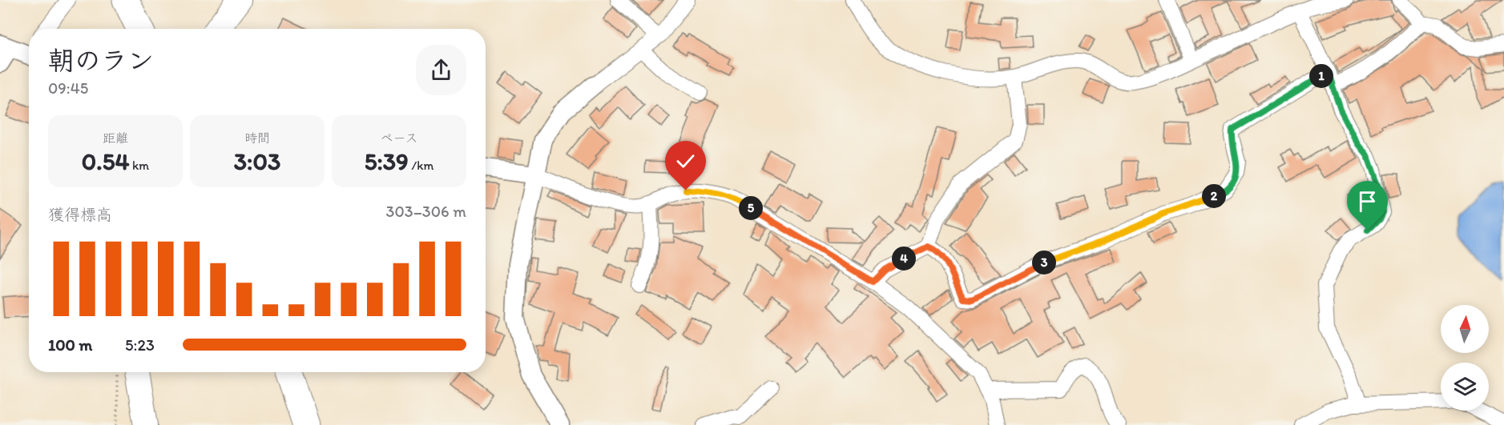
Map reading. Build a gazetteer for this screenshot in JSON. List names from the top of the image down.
{
  "north": "top",
  "page": {
    "heading": ["朝のラン", "09:45"],
    "pins": [
      "1",
      "2",
      "5",
      "4",
      "3"
    ],
    "stats": [
      ["距離", "0.54 km"],
      ["時間", "3:03"],
      ["ペース", "5:39 /km"]
    ],
    "chart": ["獲得標高", "303–306 m"],
    "list": [
      {
        "name": "100 m",
        "note": "5:23"
      }
    ]
  }
}
